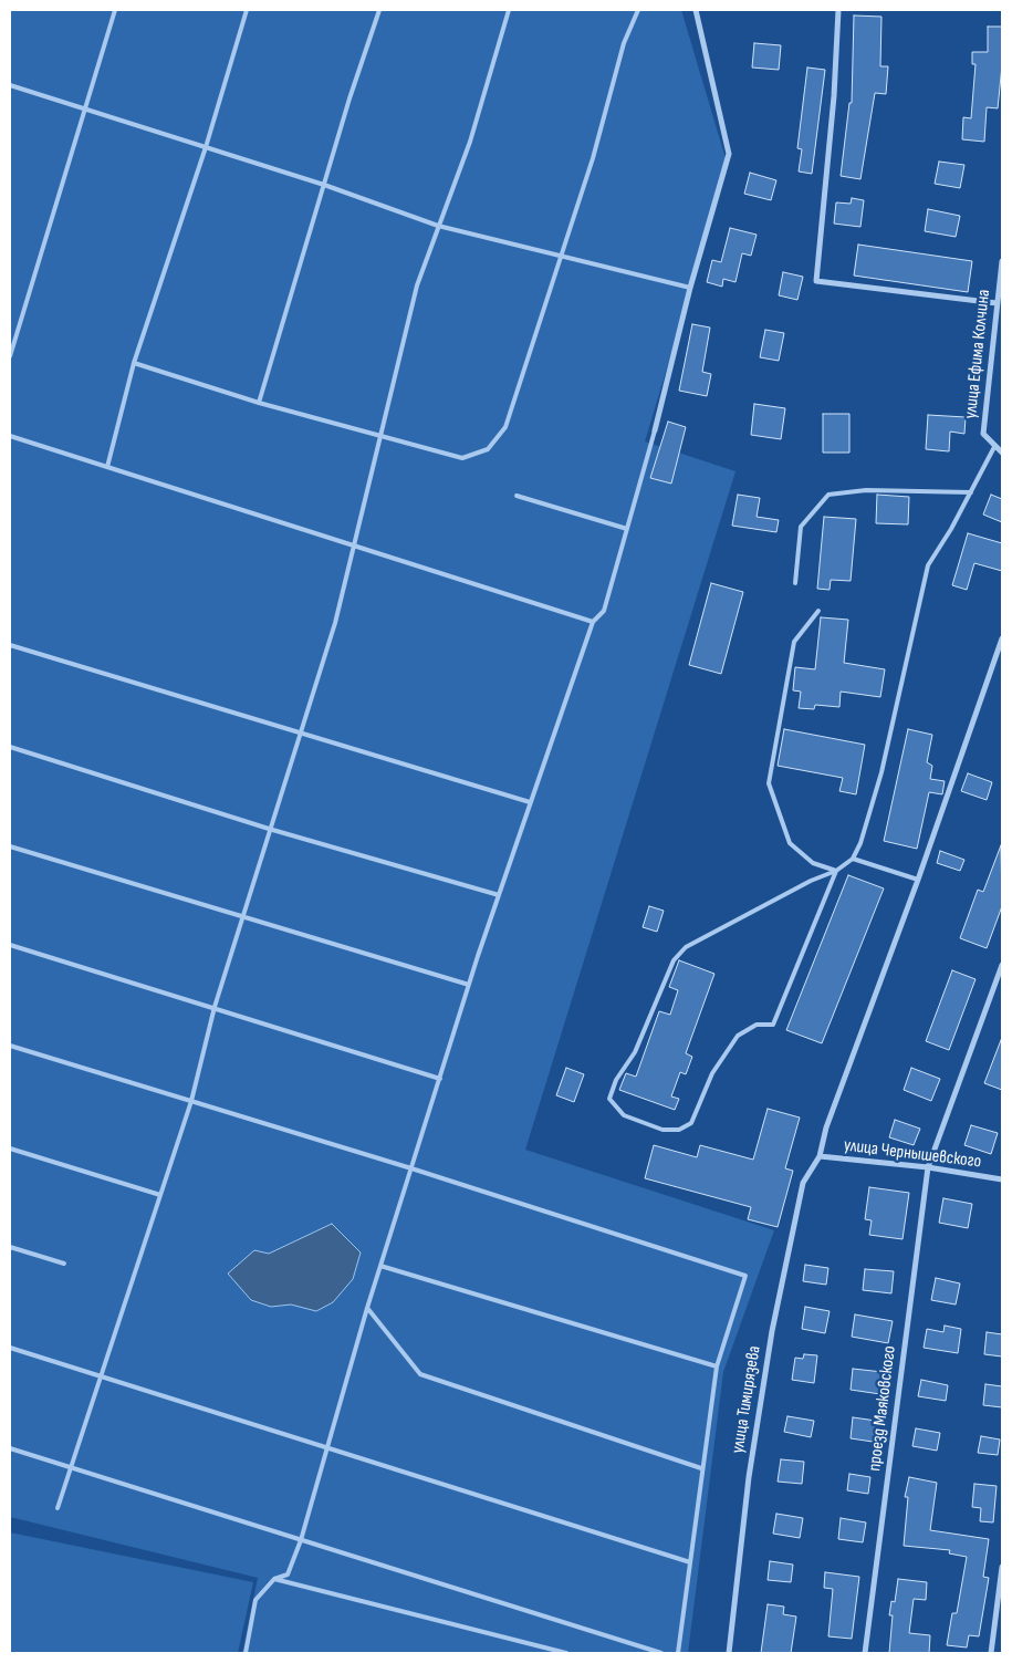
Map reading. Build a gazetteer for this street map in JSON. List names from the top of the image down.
{
  "streets": {
    "street": [
      "улица Ефима Колчина",
      "улица Чернышевского",
      "улица Тимирязева",
      "проезд Маяковского"
    ]
  },
  "crossings": [
    ["улица Чернышевского", "улица Тимирязева"],
    ["улица Чернышевского", "проезд Маяковского"]
  ]
}
